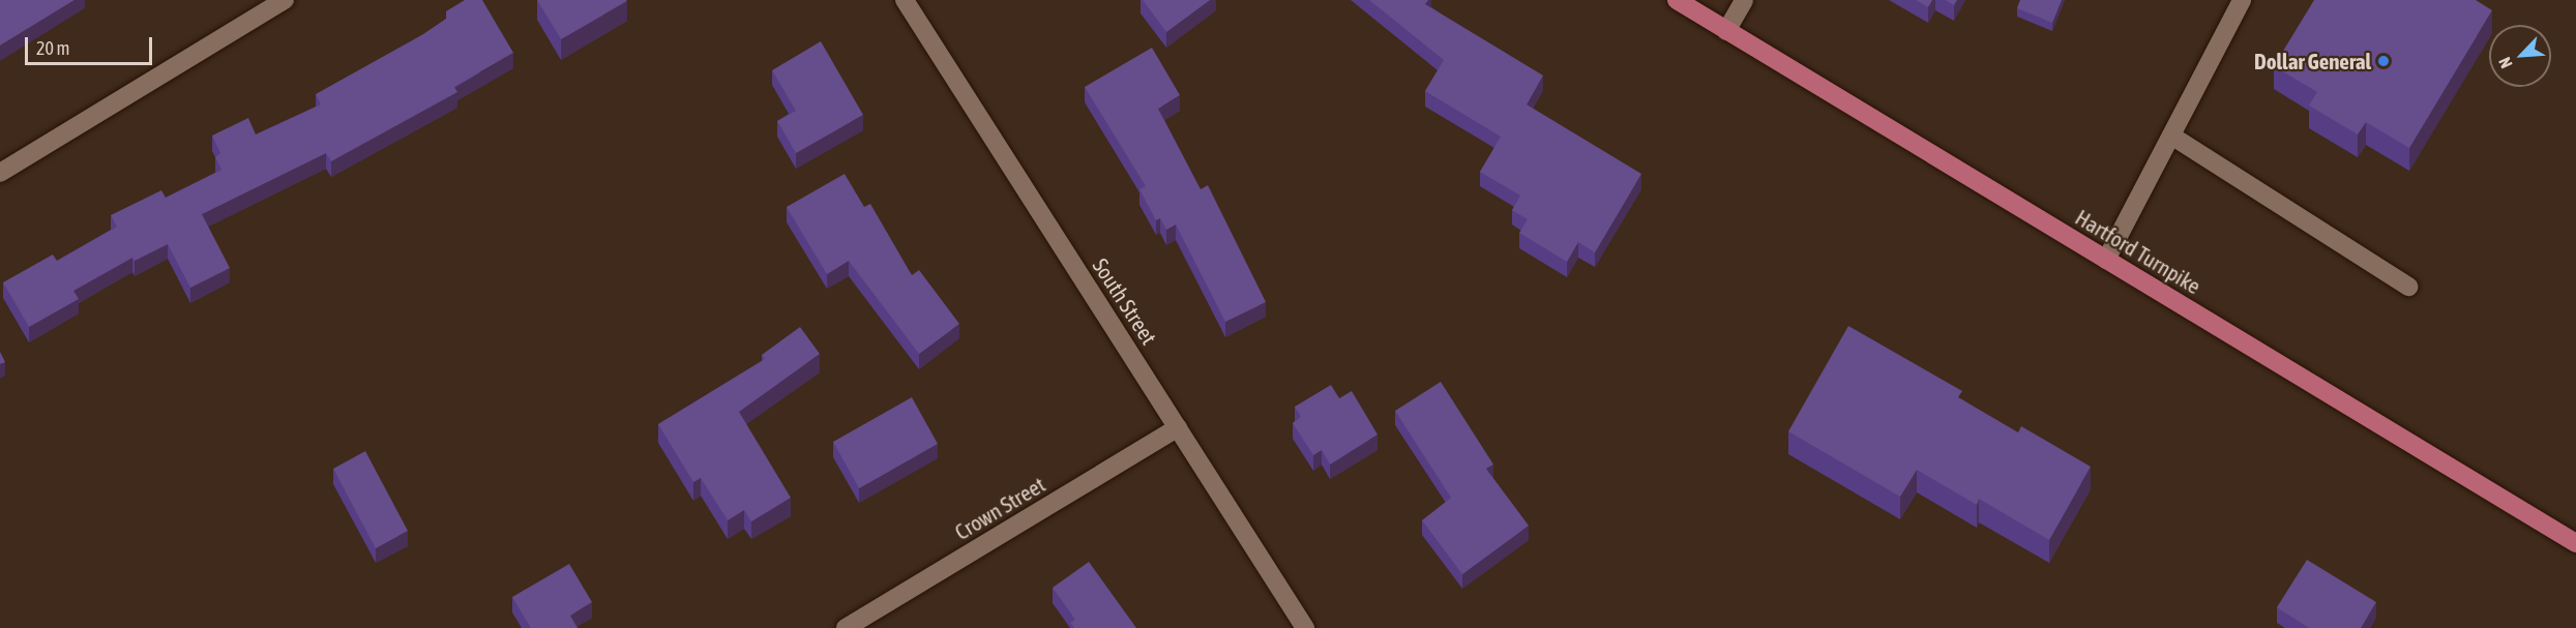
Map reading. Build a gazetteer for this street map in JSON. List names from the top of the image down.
{
  "streets": {
    "main road": ["Hartford Turnpike"],
    "street": ["South Street", "Crown Street"]
  },
  "crossings": [
    ["South Street", "Crown Street"]
  ],
  "places": ["Dollar General"],
  "scale_bar": "20 m",
  "north": "bottom left"
}
